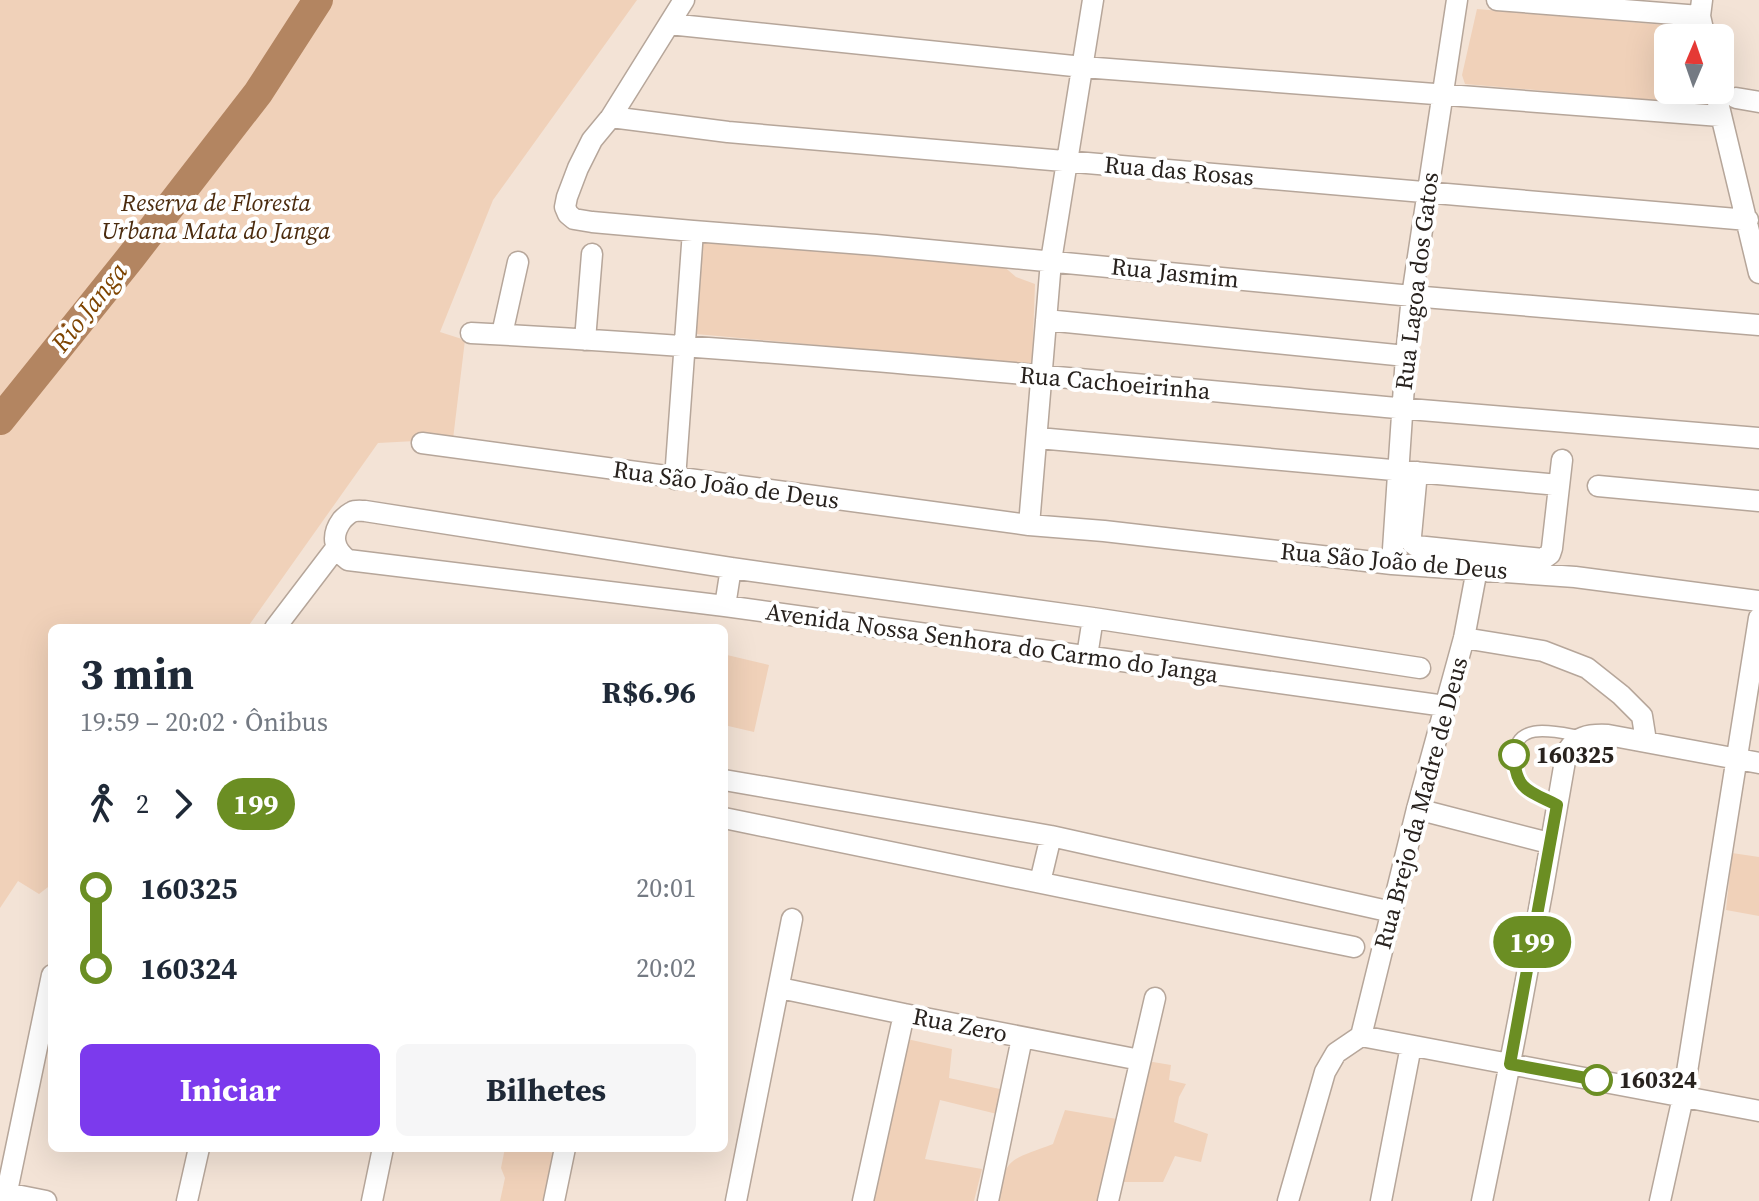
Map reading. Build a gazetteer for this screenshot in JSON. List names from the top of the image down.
{
  "streets": {
    "street": [
      "Rua das Rosas",
      "Rua Jasmim",
      "Rua Lagoa dos Gatos",
      "Rua Cachoeirinha",
      "Rua São João de Deus",
      "Avenida Nossa Senhora do Carmo do Janga",
      "Rua Brejo da Madre de Deus",
      "Rua Zero"
    ]
  },
  "crossings": [
    ["Rua das Rosas", "Rua Jasmim"],
    ["Rua das Rosas", "Rua Lagoa dos Gatos"],
    ["Rua Jasmim", "Rua Lagoa dos Gatos"],
    ["Rua Lagoa dos Gatos", "Rua Cachoeirinha"],
    ["Rua Lagoa dos Gatos", "Rua São João de Deus"],
    ["Rua São João de Deus", "Rua Brejo da Madre de Deus"],
    ["Avenida Nossa Senhora do Carmo do Janga", "Rua Brejo da Madre de Deus"]
  ],
  "water": ["Rio Janga"],
  "parks": ["Reserva de Floresta Urbana Mata do Janga"],
  "places": ["160325", "160324"],
  "lines": ["bus line 199"],
  "north": "top",
  "page": {
    "on_map": "199",
    "heading": ["3 min", "19:59 – 20:02 · Ônibus", "R$6.96"],
    "legs": ["2", "199"],
    "list": [
      {
        "name": "160325",
        "value": "20:01"
      },
      {
        "name": "160324",
        "value": "20:02"
      }
    ],
    "buttons": ["Iniciar", "Bilhetes"]
  }
}
